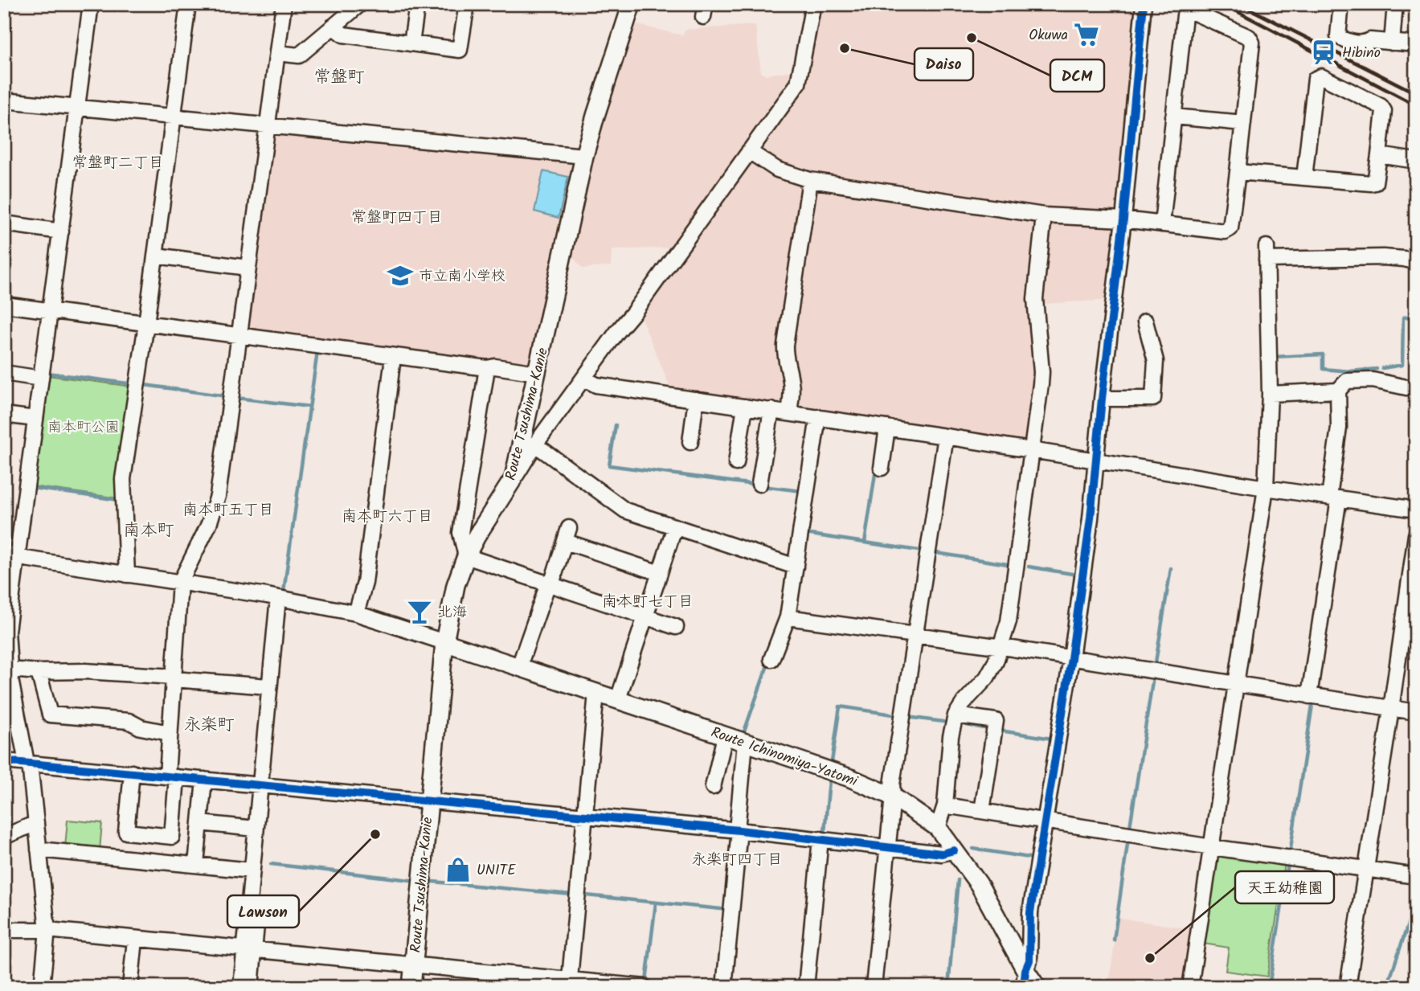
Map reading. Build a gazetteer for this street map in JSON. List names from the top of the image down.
{
  "streets": {
    "main road": ["Route Tsushima-Kanie", "Route Ichinomiya-Yatomi"]
  },
  "crossings": [
    ["Route Tsushima-Kanie", "Route Ichinomiya-Yatomi"]
  ],
  "districts": [
    "常盤町",
    "常盤町二丁目",
    "常盤町四丁目",
    "南本町五丁目",
    "南本町六丁目",
    "南本町",
    "南本町七丁目",
    "永楽町",
    "永楽町四丁目"
  ],
  "parks": ["南本町公園"],
  "places": {
    "supermarket": ["Okuwa"],
    "other": [
      "DCM",
      "Daiso",
      "Lawson",
      "天王幼稚園"
    ],
    "station": ["Hibino"],
    "school or university": ["市立南小学校"],
    "bar": ["北海"],
    "shop": ["UNITE"]
  }
}
